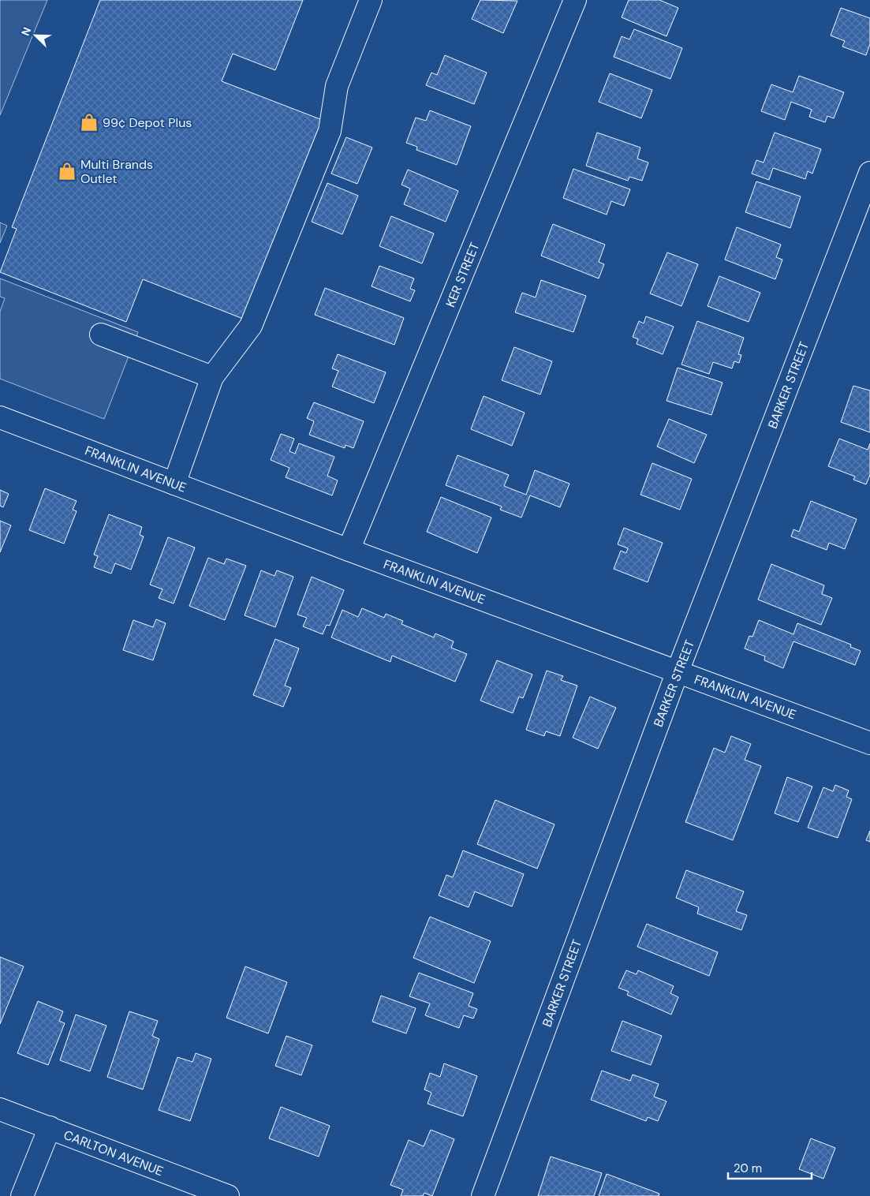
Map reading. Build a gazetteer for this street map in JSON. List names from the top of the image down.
{
  "streets": {
    "street": [
      "KER STREET",
      "BARKER STREET",
      "FRANKLIN AVENUE",
      "CARLTON AVENUE"
    ]
  },
  "crossings": [
    ["KER STREET", "FRANKLIN AVENUE"],
    ["BARKER STREET", "FRANKLIN AVENUE"]
  ],
  "places": {
    "shop": ["99¢ Depot Plus", "Multi Brands Outlet"]
  },
  "scale_bar": "20 m",
  "north": "top left"
}
